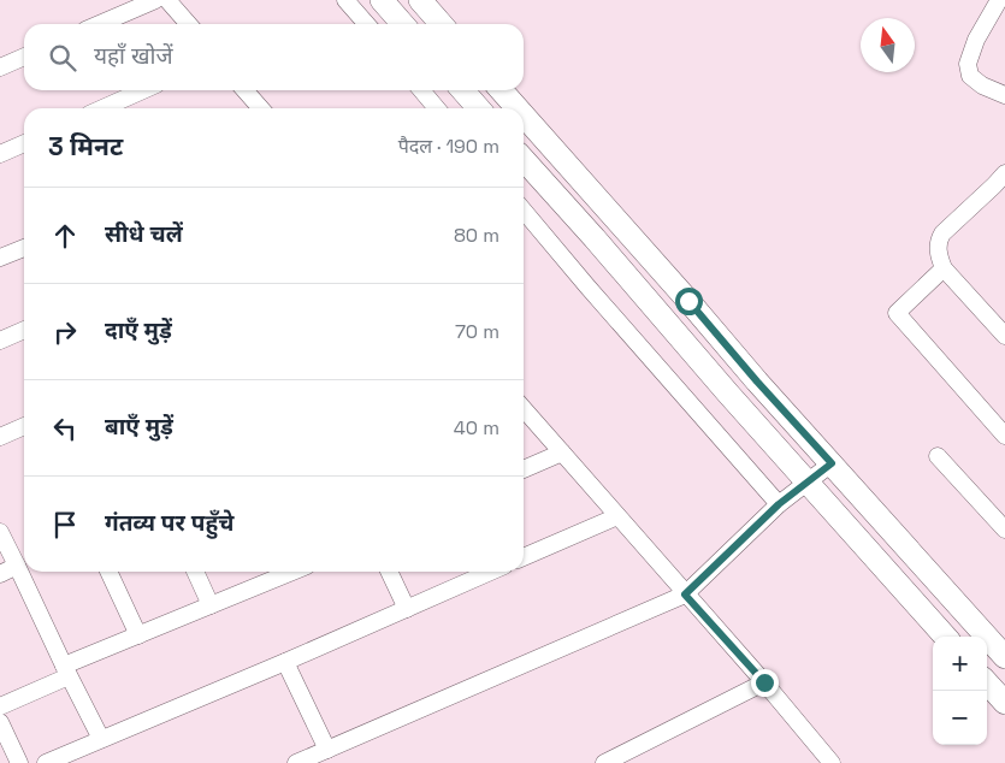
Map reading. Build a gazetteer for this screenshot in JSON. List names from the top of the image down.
{
  "north": "top",
  "page": {
    "search": "यहाँ खोजें",
    "heading": ["3 मिनट", "पैदल · 190 m"],
    "list": [
      ["सीधे चलें", "80 m"],
      ["दाएँ मुड़ें", "70 m"],
      ["बाएँ मुड़ें", "40 m"],
      "गंतव्य पर पहुँचे"
    ],
    "map_buttons": ["+", "−"]
  }
}
